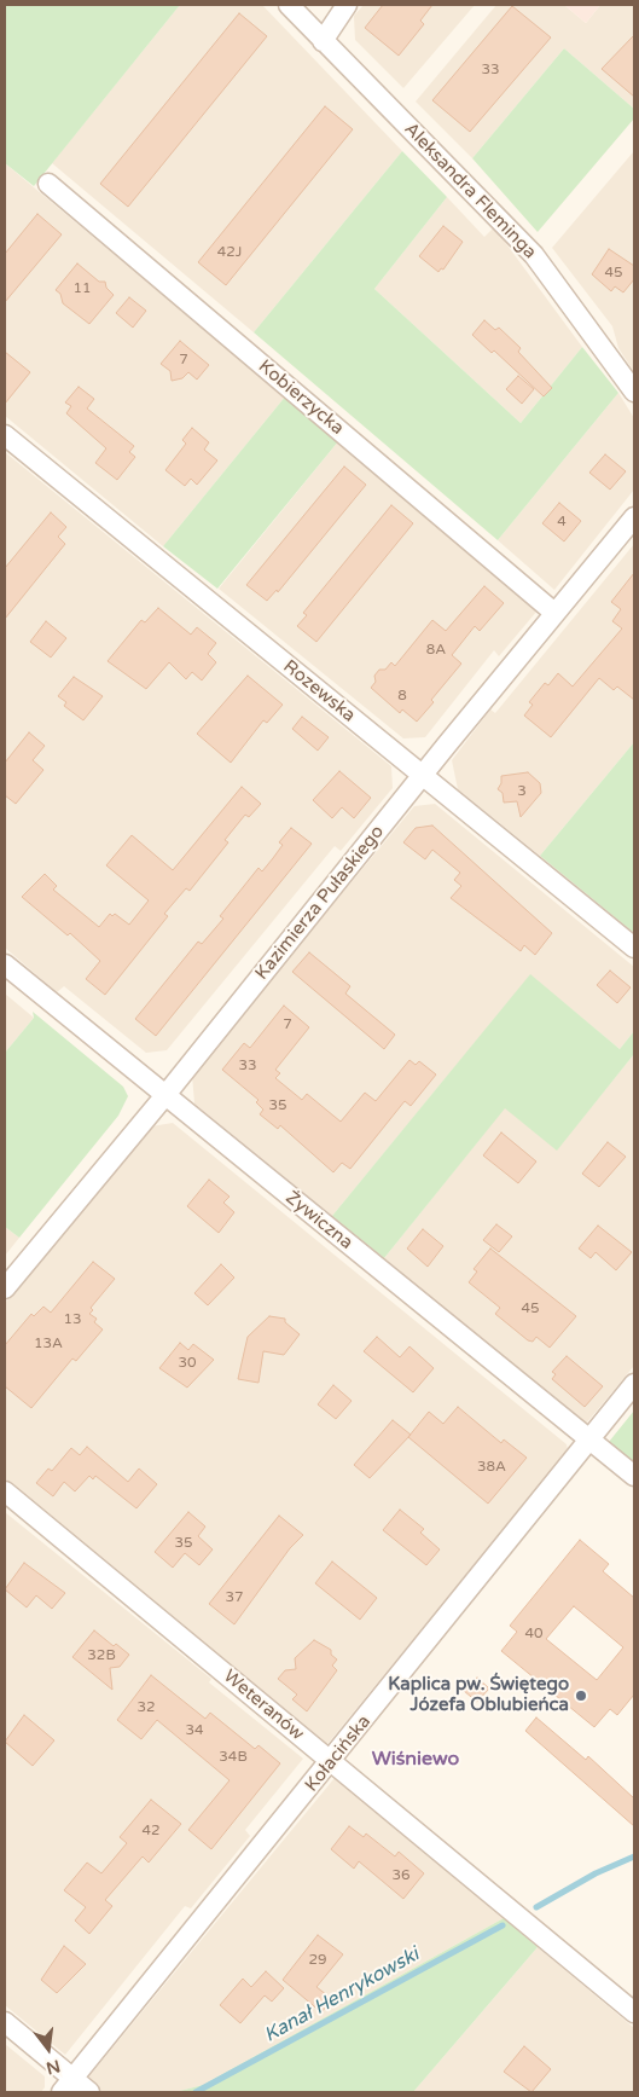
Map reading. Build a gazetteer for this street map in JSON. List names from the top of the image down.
{
  "streets": {
    "street": [
      "Aleksandra Fleminga",
      "Kobierzycka",
      "Rozewska",
      "Kazimierza Pułaskiego",
      "Żywiczna",
      "Weteranów",
      "Kołacińska"
    ]
  },
  "crossings": [
    ["Kobierzycka", "Kazimierza Pułaskiego"],
    ["Rozewska", "Kazimierza Pułaskiego"],
    ["Kazimierza Pułaskiego", "Żywiczna"],
    ["Żywiczna", "Kołacińska"],
    ["Weteranów", "Kołacińska"]
  ],
  "districts": ["Wiśniewo"],
  "water": ["Kanał Henrykowski"],
  "places": ["Kaplica pw. Świętego Józefa Oblubieńca"],
  "house_numbers": [
    "33",
    "42J",
    "45",
    "11",
    "7",
    "4",
    "8A",
    "8",
    "3",
    "7",
    "33",
    "35",
    "45",
    "13",
    "13A",
    "30",
    "38A",
    "35",
    "37",
    "40",
    "32B",
    "32",
    "34",
    "34B",
    "42",
    "36",
    "29"
  ],
  "north": "bottom"
}
